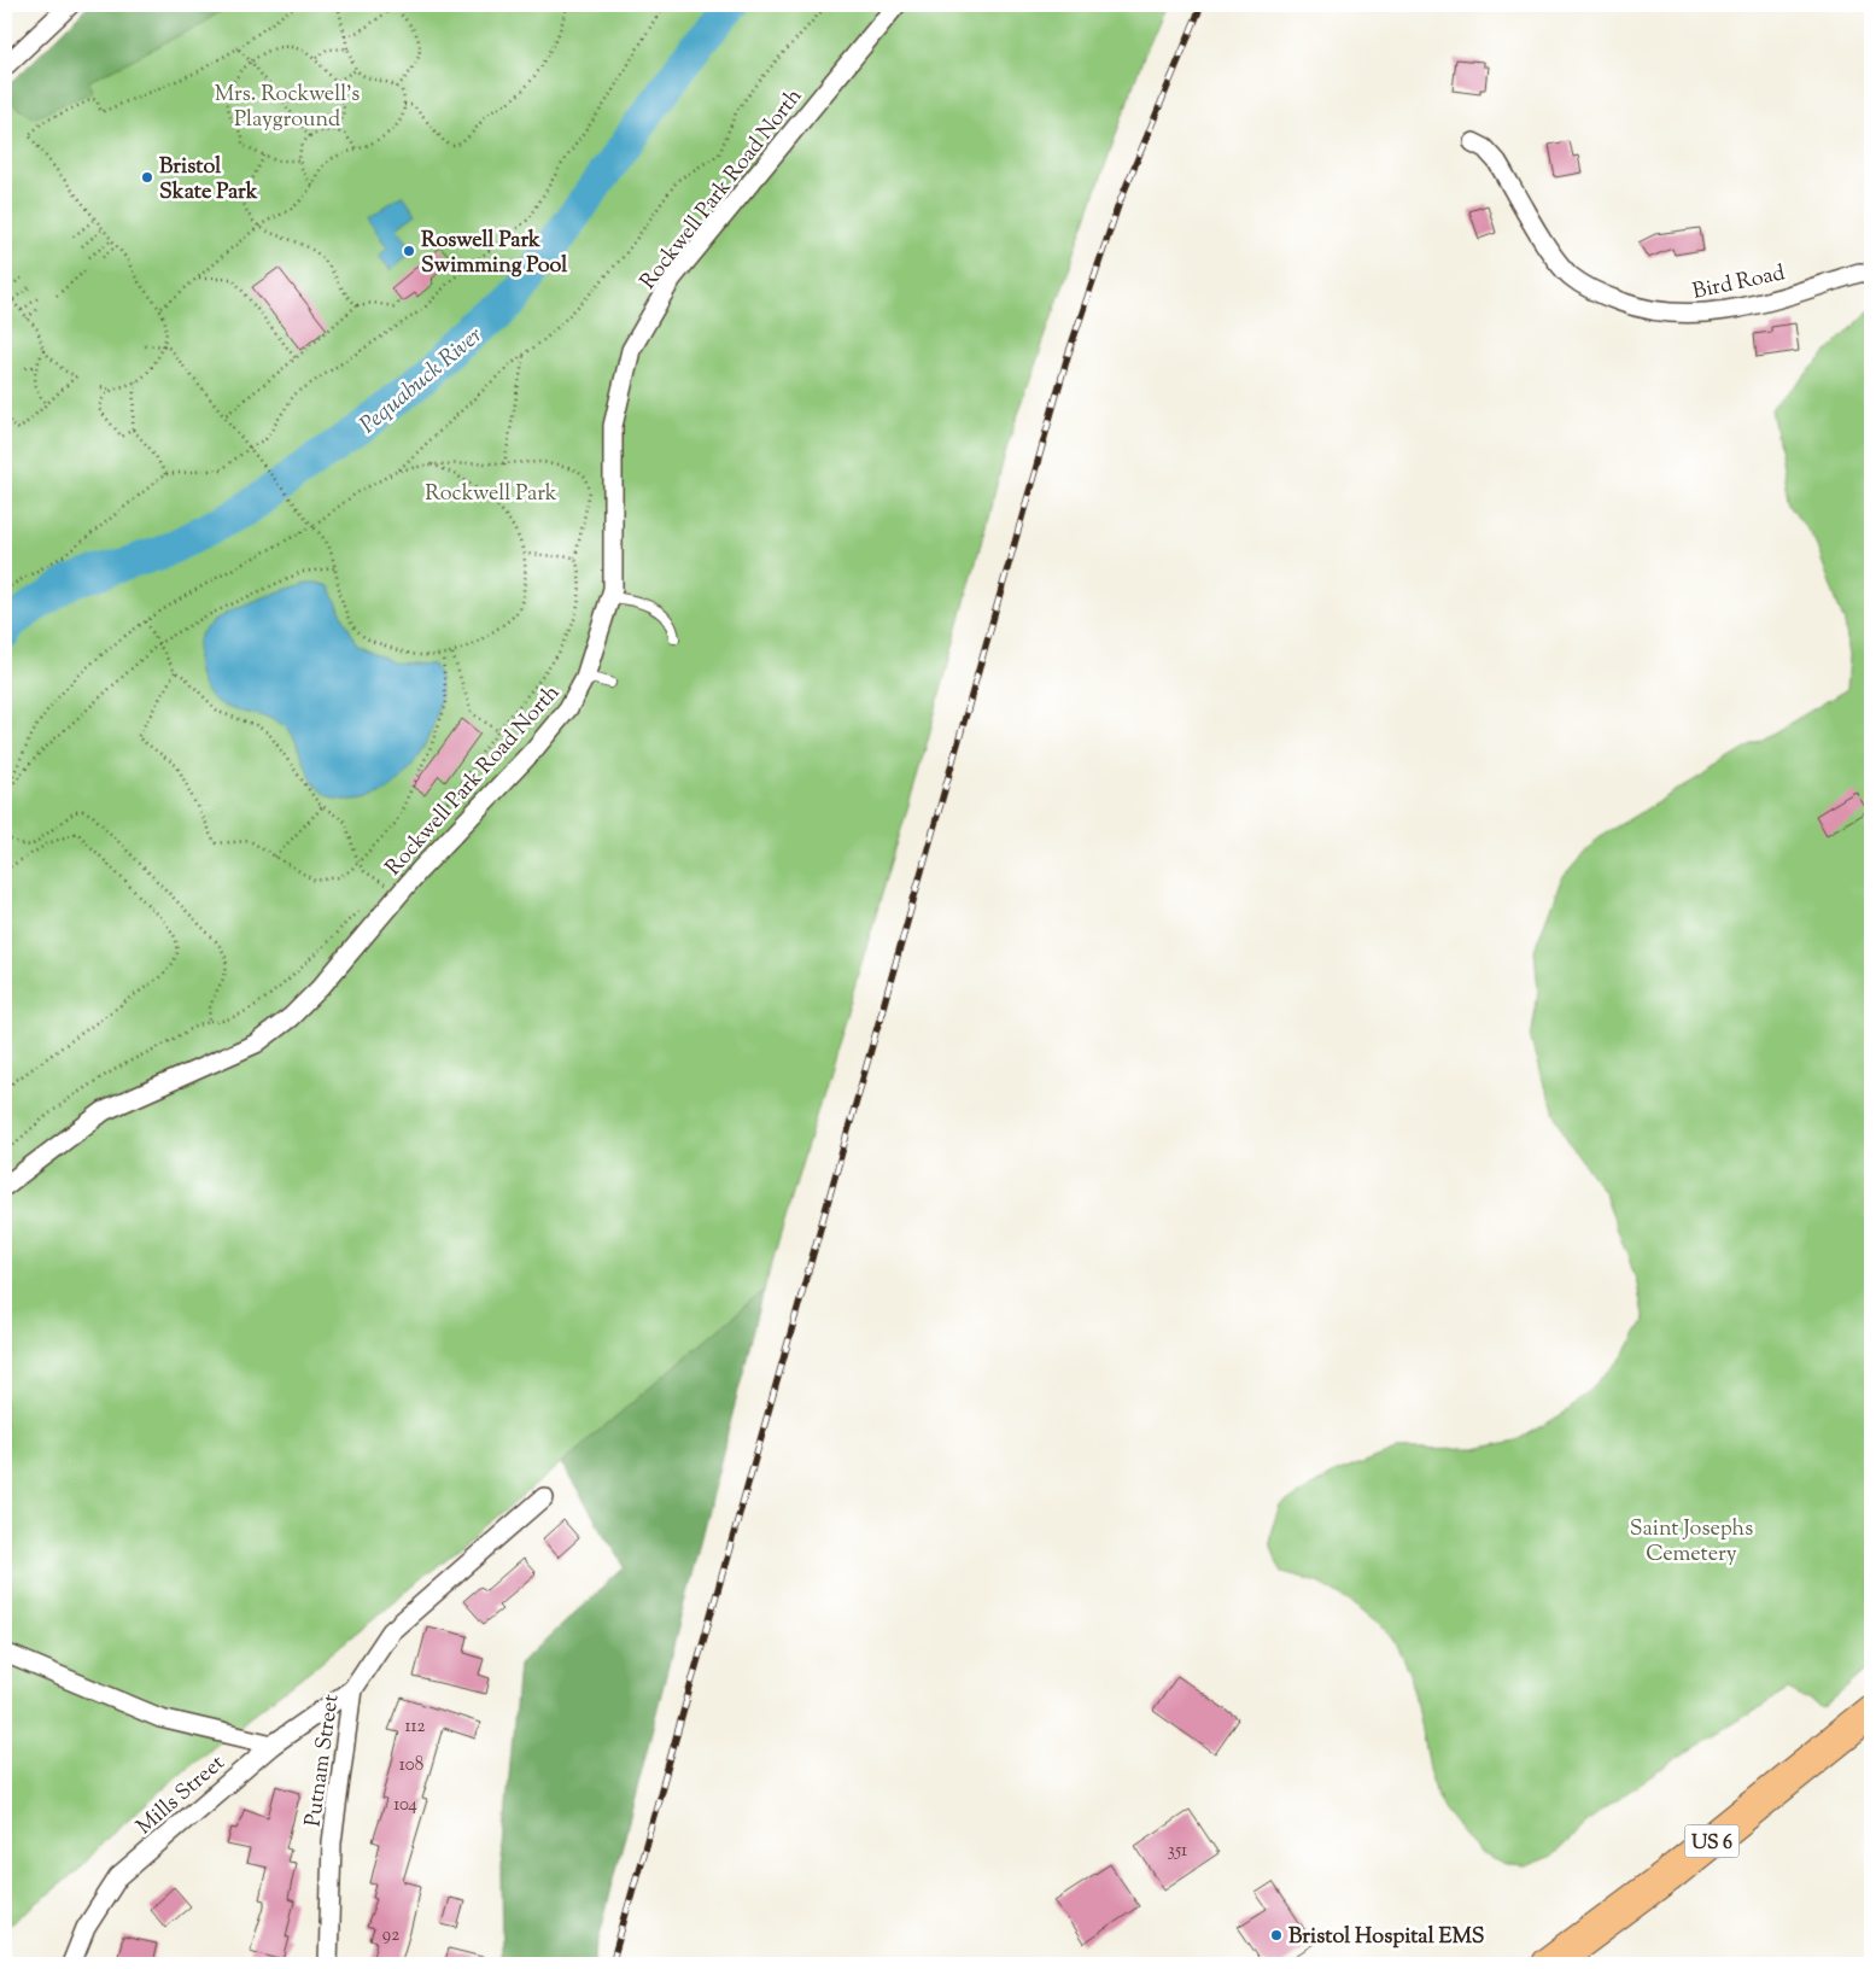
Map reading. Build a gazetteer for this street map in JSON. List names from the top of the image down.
{
  "streets": {
    "highway": ["US 6"],
    "street": [
      "Rockwell Park Road North",
      "Bird Road",
      "Putnam Street",
      "Mills Street"
    ]
  },
  "crossings": [
    ["Putnam Street", "Mills Street"]
  ],
  "water": ["Pequabuck River"],
  "parks": ["Mrs. Rockwell's Playground", "Rockwell Park", "Saint Josephs Cemetery"],
  "places": ["Bristol Skate Park", "Roswell Park Swimming Pool", "Bristol Hospital EMS"],
  "house_numbers": [
    "112",
    "108",
    "104",
    "351",
    "92"
  ]
}
